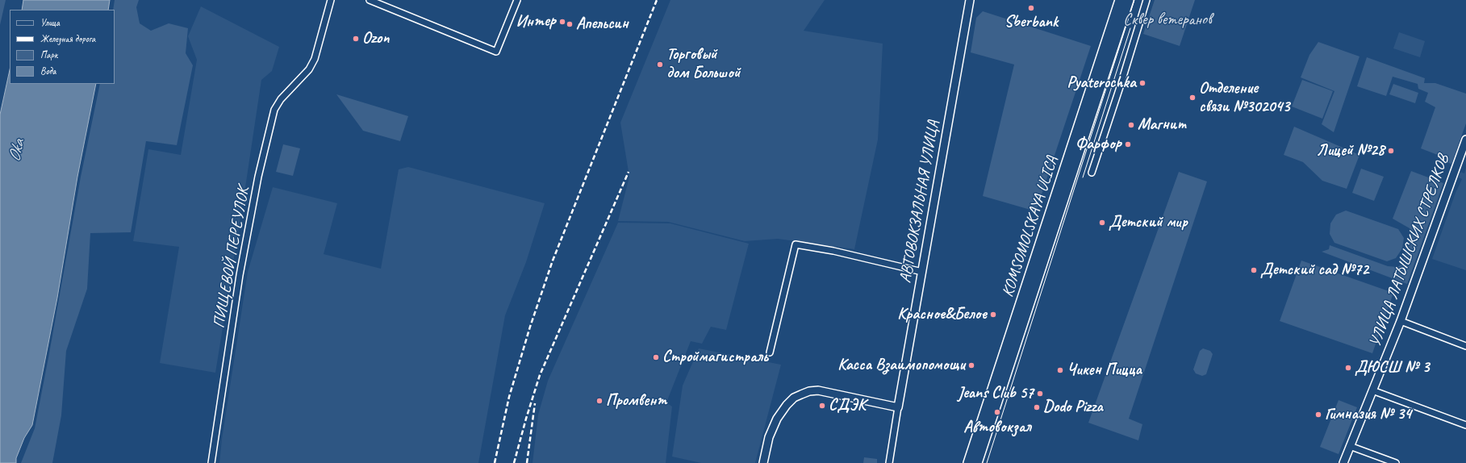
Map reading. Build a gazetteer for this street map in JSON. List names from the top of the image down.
{
  "streets": {
    "main road": ["KOMSOMOLSKAYA ULICA"],
    "street": ["АВТОВОКЗАЛЬНАЯ УЛИЦА", "УЛИЦА ЛАТЫШСКИХ СТРЕЛКОВ", "ПИЩЕВОЙ ПЕРЕУЛОК"]
  },
  "water": ["Oka"],
  "parks": ["Сквер ветеранов"],
  "places": [
    "Sberbank",
    "Интер",
    "Апельсин",
    "Ozon",
    "Торговый дом Большой",
    "Pyaterochka",
    "Отделение связи №302043",
    "Магнит",
    "Фарфор",
    "Лицей №28",
    "Детский мир",
    "Детский сад №72",
    "Красное&Белое",
    "Строймагистраль",
    "Касса Взаимопомощи",
    "ДЮСШ № 3",
    "Чикен Пицца",
    "Jeans Club 57",
    "Промвент",
    "СДЭК",
    "Dodo Pizza",
    "Автовокзал",
    "Гимназия № 34"
  ],
  "legend": [
    "Улица",
    "Железная дорога",
    "Парк",
    "Вода"
  ]
}
